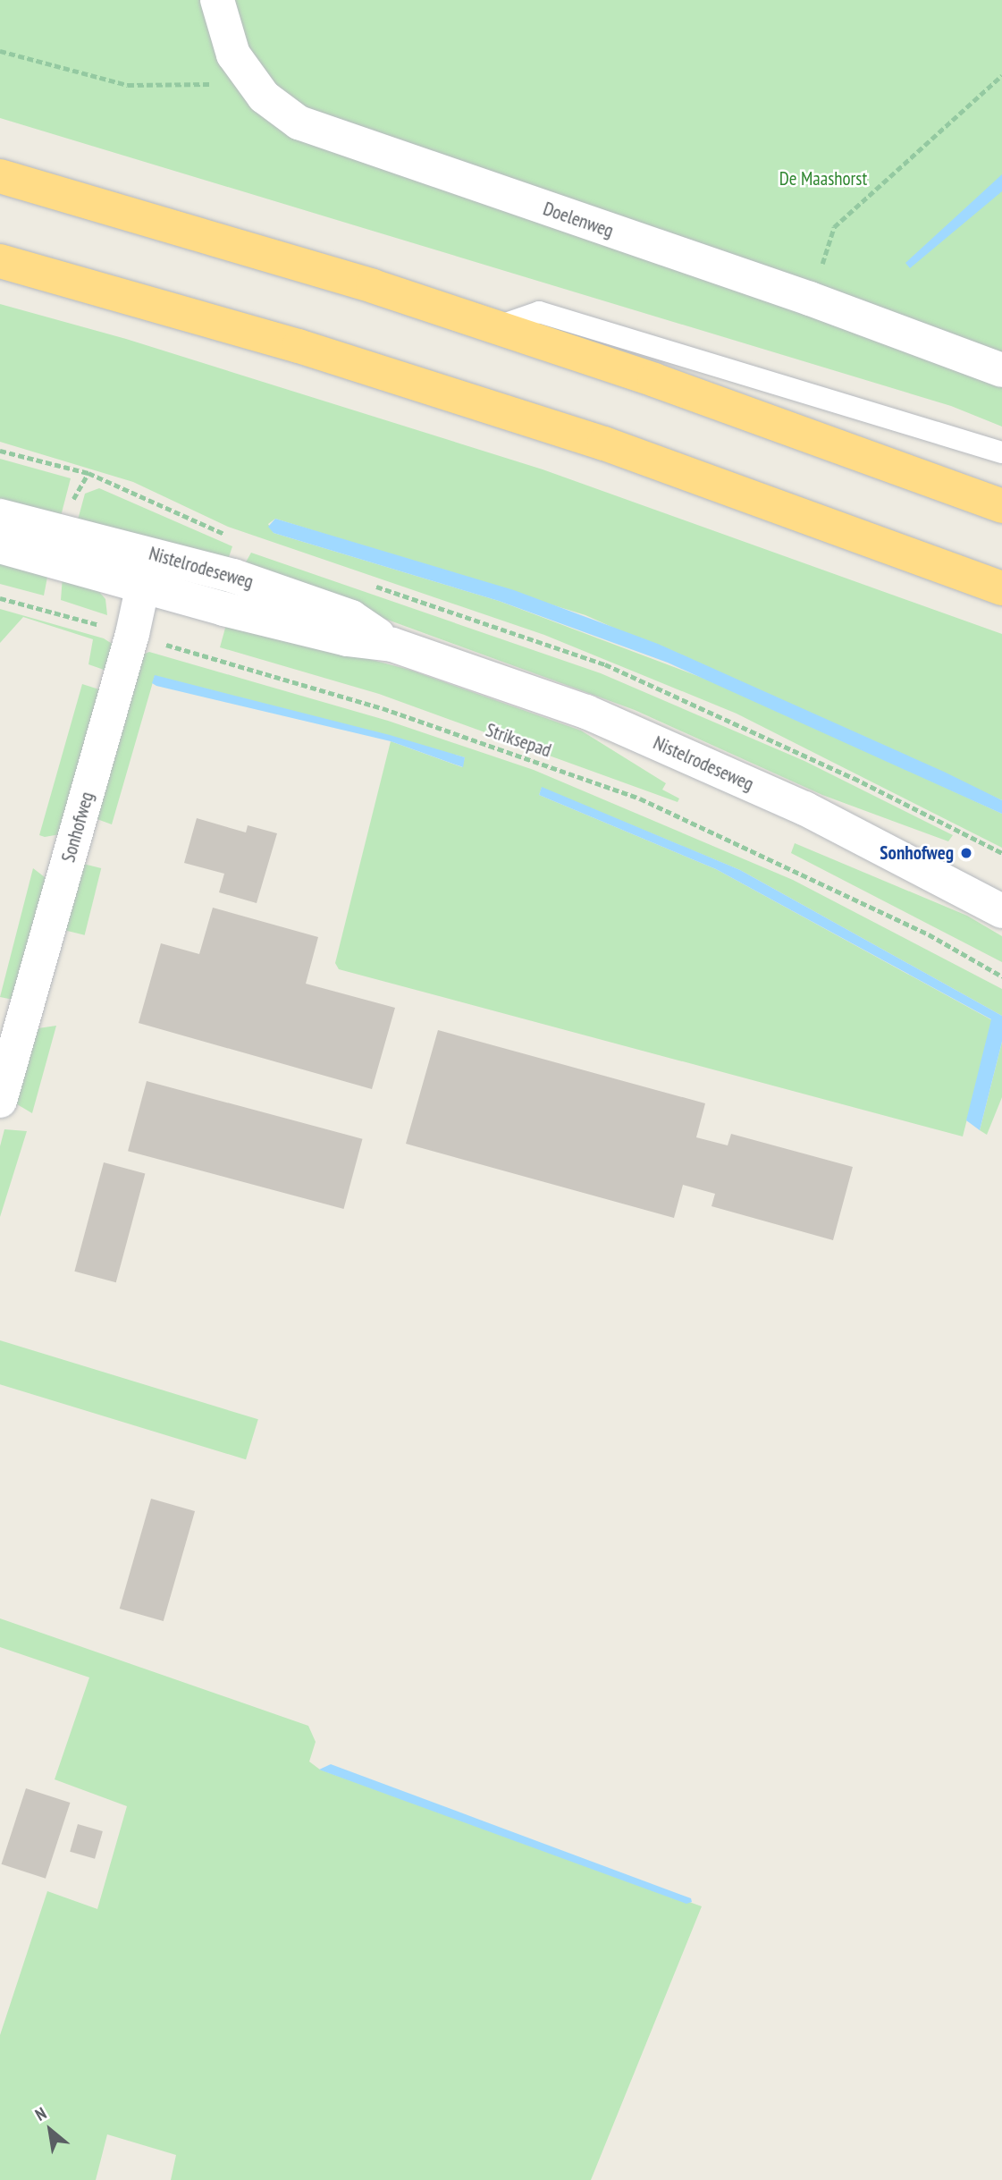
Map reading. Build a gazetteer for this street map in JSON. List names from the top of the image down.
{
  "streets": {
    "street": ["Doelenweg", "Nistelrodeseweg", "Sonhofweg"],
    "path": ["Striksepad"]
  },
  "crossings": [
    ["Nistelrodeseweg", "Sonhofweg"],
    ["Striksepad", "Sonhofweg"]
  ],
  "parks": ["De Maashorst"],
  "places": ["Sonhofweg"],
  "north": "top left"
}
